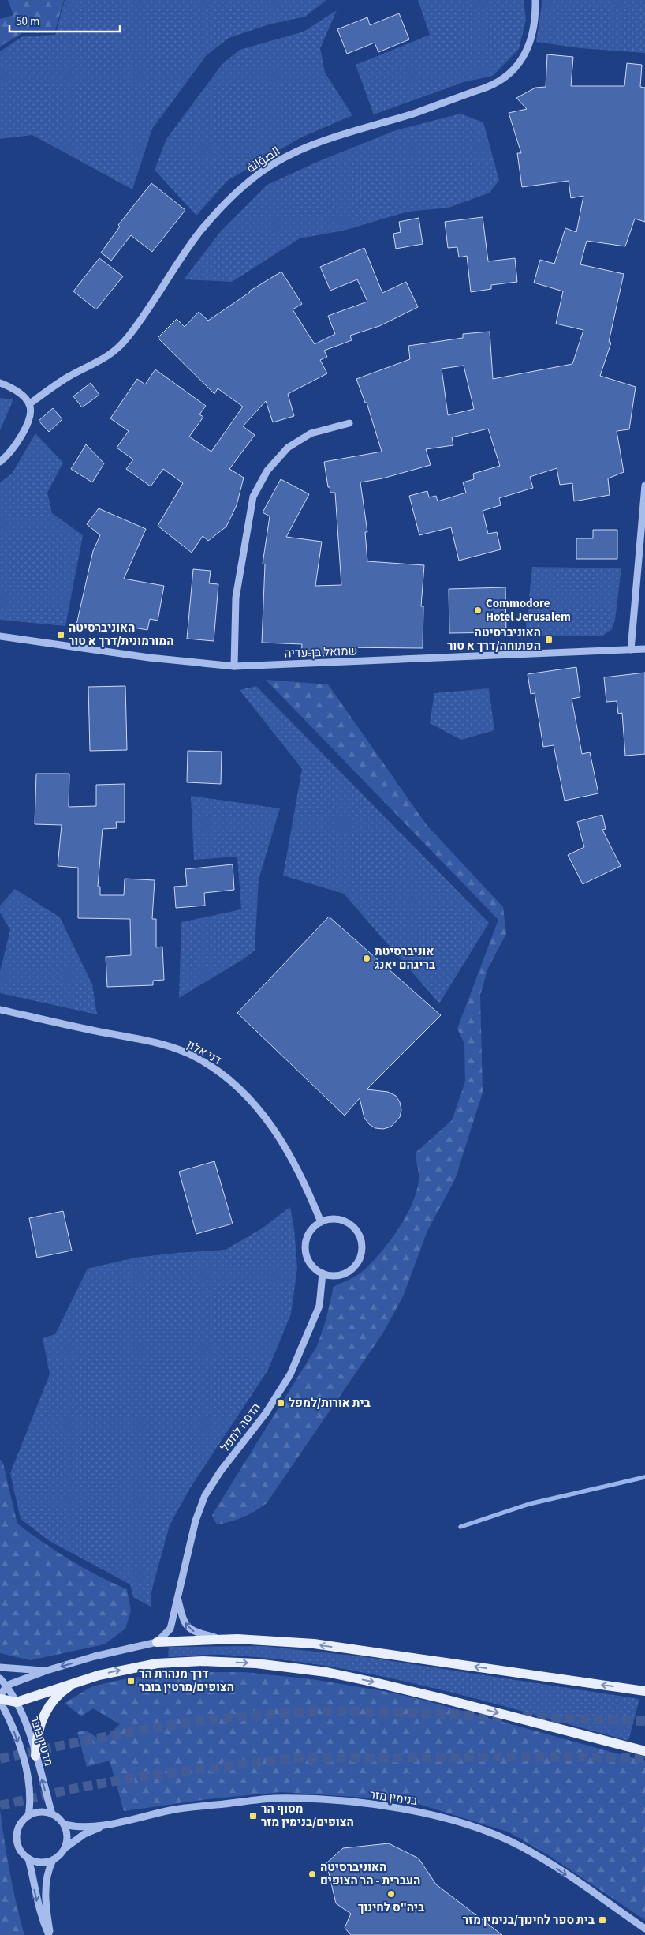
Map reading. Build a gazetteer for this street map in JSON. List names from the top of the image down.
{
  "streets": {
    "street": [
      "الصوّانة",
      "שמואל בן-עדיה",
      "דני אלון",
      "הדסה למפל",
      "מרטין בובר",
      "בנימין מזר"
    ]
  },
  "crossings": [
    ["דני אלון", "הדסה למפל"],
    ["מרטין בובר", "בנימין מזר"]
  ],
  "one_way": ["בנימין מזר"],
  "places": {
    "other": [
      "Commodore Hotel Jerusalem",
      "אוניברסיטת בריגהם יאנג",
      "האוניברסיטה העברית - הר הצופים",
      "ביה\"ס לחינוך"
    ],
    "transit": [
      "האוניברסיטה המורמונית/דרך א טור",
      "האוניברסיטה הפתוחה/דרך א טור",
      "בית אורות/למפל",
      "דרך מנהרת הר הצופים/מרטין בובר",
      "מסוף הר הצופים/בנימין מזר",
      "בית ספר לחינוך/בנימין מזר"
    ]
  },
  "scale_bar": "50 m"
}
